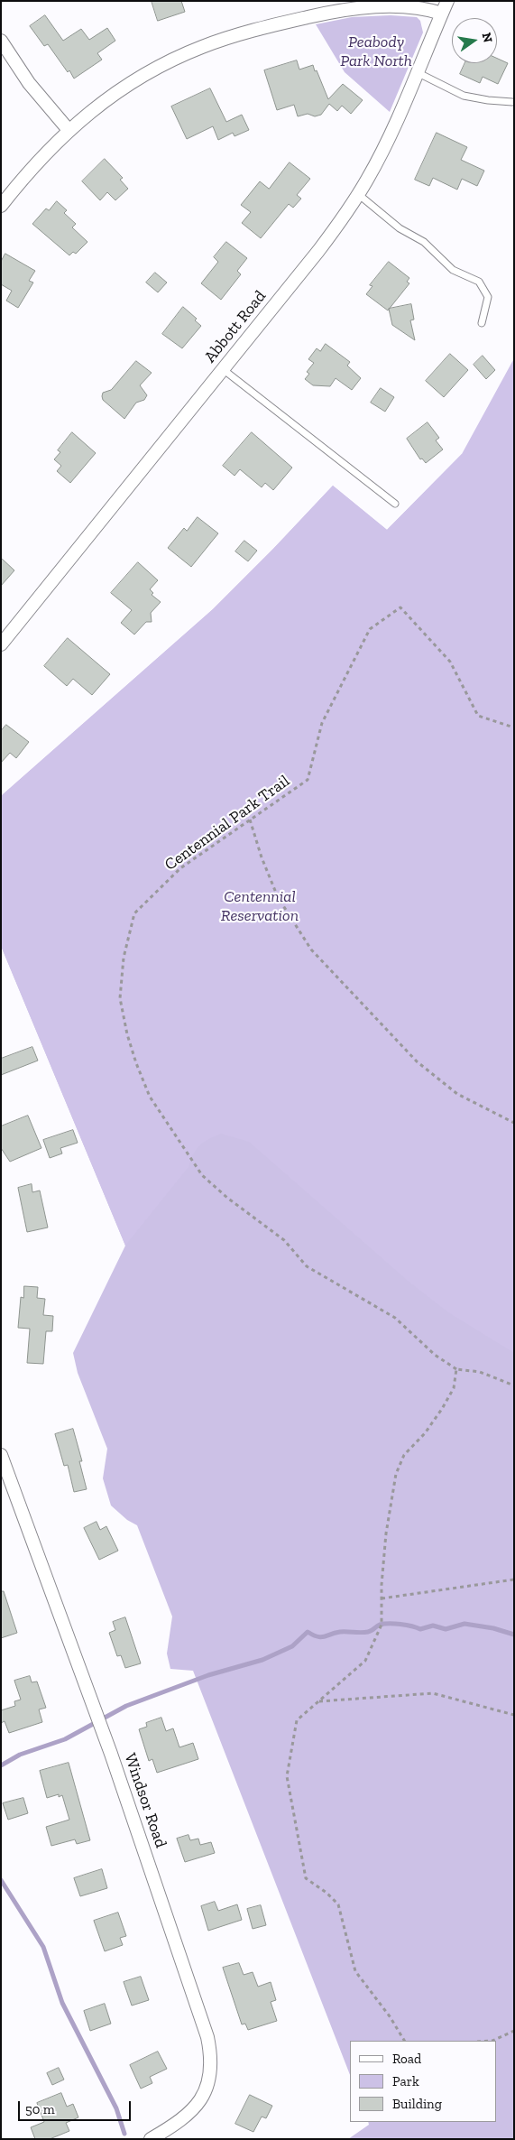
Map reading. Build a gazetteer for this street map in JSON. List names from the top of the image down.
{
  "streets": {
    "street": ["Abbott Road", "Windsor Road"],
    "path": ["Centennial Park Trail"]
  },
  "parks": ["Peabody Park North", "Centennial Reservation"],
  "legend": ["Road", "Park", "Building"],
  "scale_bar": "50 m",
  "north": "right"
}
